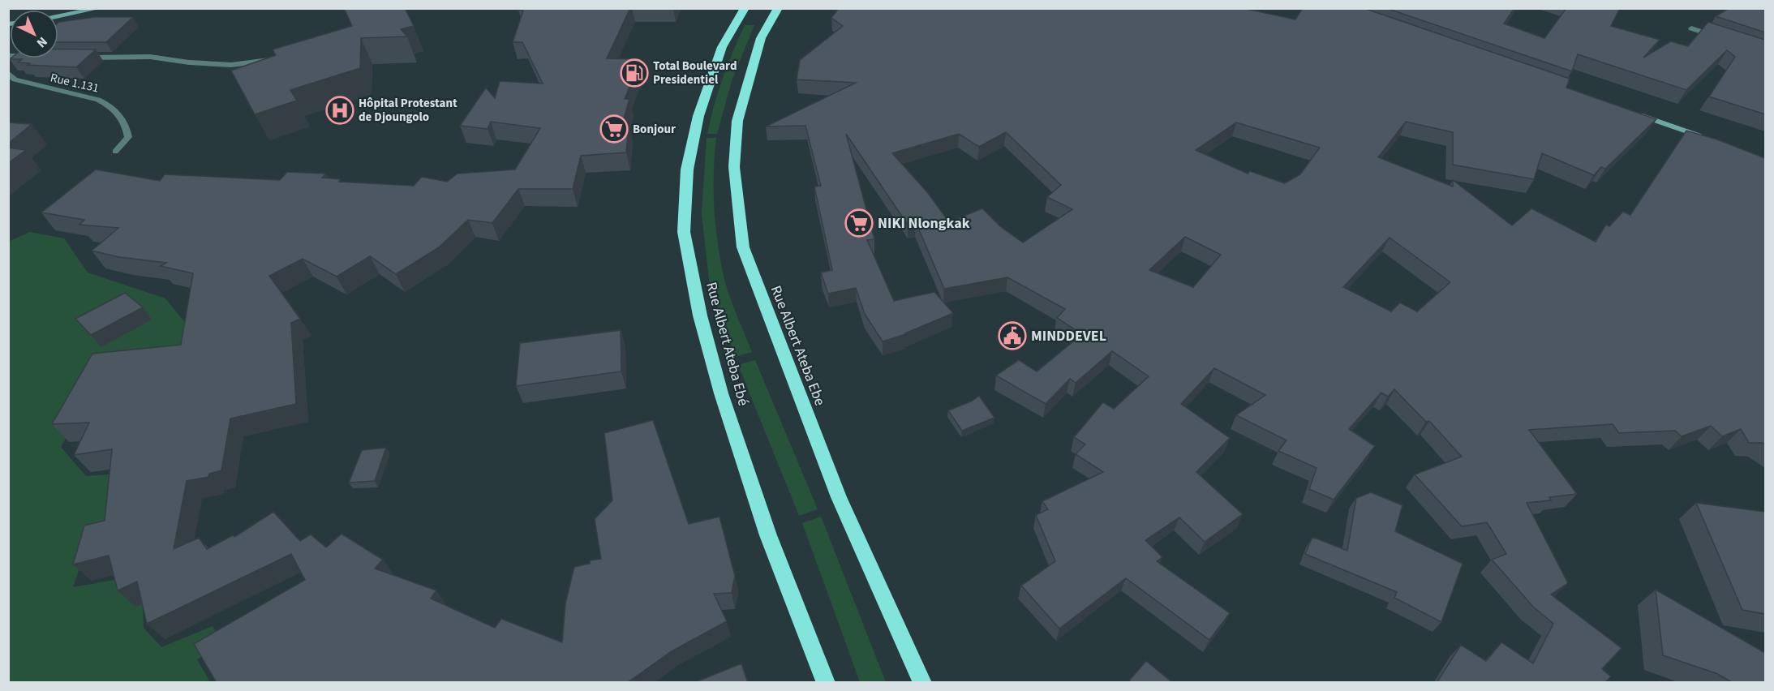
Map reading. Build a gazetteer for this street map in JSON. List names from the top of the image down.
{
  "streets": {
    "highway": ["Rue Albert Ateba Ebé", "Rue Albert Ateba Ebe"],
    "street": ["Rue 1.131"]
  },
  "places": {
    "fuel station": ["Total Boulevard Presidentiel"],
    "hospital": ["Hôpital Protestant de Djoungolo"],
    "supermarket": ["Bonjour", "NIKI Nlongkak"],
    "public building": ["MINDDEVEL"]
  },
  "north": "bottom right"
}
